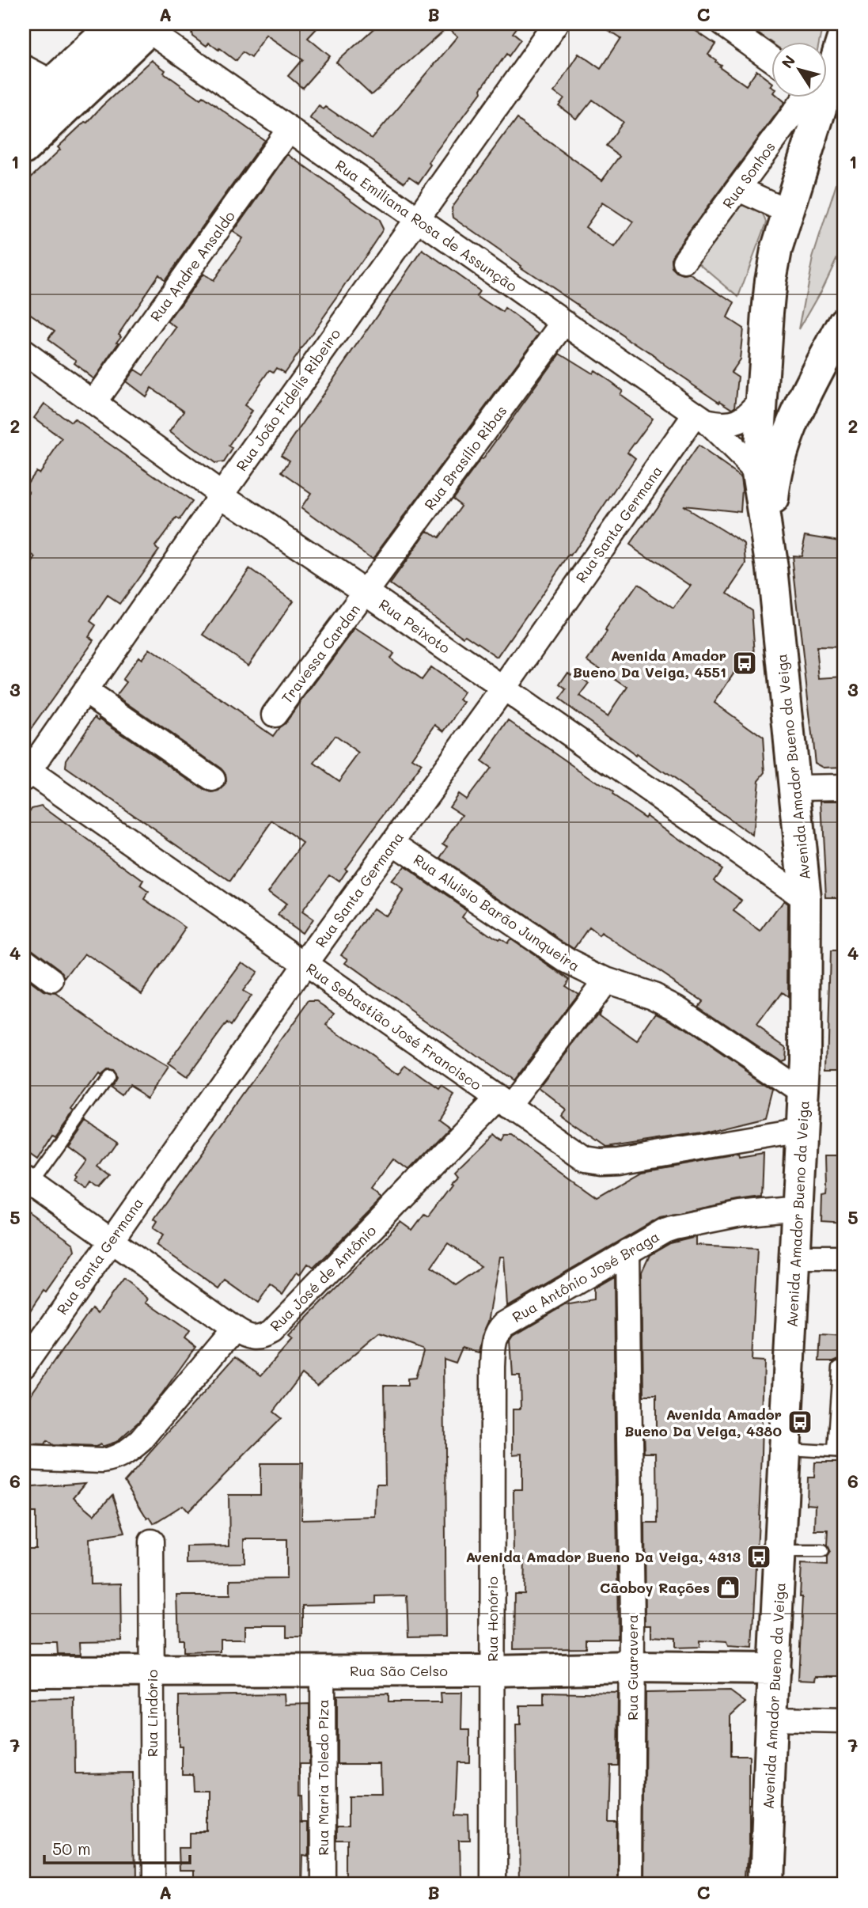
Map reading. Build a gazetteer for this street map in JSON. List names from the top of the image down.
{
  "streets": {
    "main road": ["Avenida Amador Bueno da Veiga", "Rua São Celso"],
    "street": [
      "Rua Sonhos",
      "Rua Emiliana Rosa de Assunção",
      "Rua Andre Ansaldo",
      "Rua João Fidelis Ribeiro",
      "Rua Brasílio Ribas",
      "Rua Santa Germana",
      "Rua Peixoto",
      "Travessa Cardan",
      "Rua Aluisio Barão Junqueira",
      "Rua Sebastião José Francisco",
      "Rua Antônio José Braga",
      "Rua José de Antônio",
      "Rua Honório",
      "Rua Guaravera",
      "Rua Lindório",
      "Rua Maria Toledo Piza"
    ]
  },
  "crossings": [
    ["Rua Emiliana Rosa de Assunção", "Rua Andre Ansaldo"],
    ["Rua Emiliana Rosa de Assunção", "Rua João Fidelis Ribeiro"],
    ["Rua Emiliana Rosa de Assunção", "Rua Brasílio Ribas"],
    ["Rua Emiliana Rosa de Assunção", "Rua Santa Germana"],
    ["Rua Emiliana Rosa de Assunção", "Avenida Amador Bueno da Veiga"],
    ["Rua Andre Ansaldo", "Rua Peixoto"],
    ["Rua João Fidelis Ribeiro", "Rua Peixoto"],
    ["Rua João Fidelis Ribeiro", "Rua Sebastião José Francisco"],
    ["Rua Brasílio Ribas", "Rua Peixoto"],
    ["Rua Brasílio Ribas", "Travessa Cardan"],
    ["Rua Santa Germana", "Rua Peixoto"],
    ["Rua Santa Germana", "Rua Aluisio Barão Junqueira"],
    ["Rua Santa Germana", "Rua Sebastião José Francisco"],
    ["Rua Santa Germana", "Rua José de Antônio"],
    ["Rua Peixoto", "Travessa Cardan"],
    ["Rua Peixoto", "Avenida Amador Bueno da Veiga"],
    ["Avenida Amador Bueno da Veiga", "Rua Aluisio Barão Junqueira"],
    ["Avenida Amador Bueno da Veiga", "Rua Sebastião José Francisco"],
    ["Avenida Amador Bueno da Veiga", "Rua Antônio José Braga"],
    ["Avenida Amador Bueno da Veiga", "Rua São Celso"],
    ["Rua Aluisio Barão Junqueira", "Rua José de Antônio"],
    ["Rua Sebastião José Francisco", "Rua José de Antônio"],
    ["Rua Antônio José Braga", "Rua Honório"],
    ["Rua Antônio José Braga", "Rua Guaravera"],
    ["Rua Honório", "Rua São Celso"],
    ["Rua Guaravera", "Rua São Celso"],
    ["Rua São Celso", "Rua Lindório"],
    ["Rua São Celso", "Rua Maria Toledo Piza"]
  ],
  "places": {
    "bus stop": ["Avenida Amador Bueno Da Veiga, 4551", "Avenida Amador Bueno Da Veiga, 4380", "Avenida Amador Bueno Da Veiga, 4313"],
    "shop": ["Cãoboy Rações"]
  },
  "scale_bar": "50 m",
  "north": "top left",
  "grid": {
    "columns": ["A", "B", "C"],
    "rows": [
      "1",
      "2",
      "3",
      "4",
      "5",
      "6",
      "7"
    ]
  }
}
